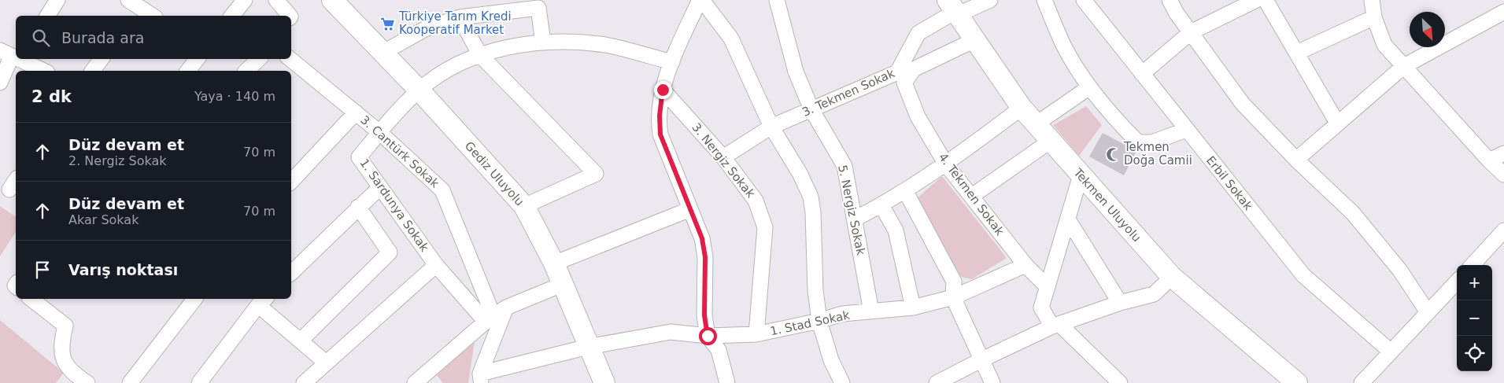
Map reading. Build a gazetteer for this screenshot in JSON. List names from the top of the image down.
{
  "streets": {
    "street": [
      "3. Tekmen Sokak",
      "3. Cantürk Sokak",
      "3. Nergiz Sokak",
      "Gediz Uluyolu",
      "Erbil Sokak",
      "4. Tekmen Sokak",
      "1. Sardunya Sokak",
      "Tekmen Uluyolu",
      "5. Nergiz Sokak",
      "1. Stad Sokak"
    ]
  },
  "crossings": [
    ["3. Tekmen Sokak", "3. Nergiz Sokak"],
    ["3. Tekmen Sokak", "Tekmen Uluyolu"],
    ["3. Tekmen Sokak", "5. Nergiz Sokak"],
    ["3. Cantürk Sokak", "1. Sardunya Sokak"],
    ["3. Nergiz Sokak", "1. Stad Sokak"],
    ["Gediz Uluyolu", "1. Sardunya Sokak"],
    ["Gediz Uluyolu", "1. Stad Sokak"],
    ["4. Tekmen Sokak", "Tekmen Uluyolu"],
    ["4. Tekmen Sokak", "1. Stad Sokak"],
    ["5. Nergiz Sokak", "1. Stad Sokak"]
  ],
  "places": {
    "supermarket": ["Türkiye Tarım Kredi Kooperatif Market"],
    "mosque": ["Tekmen Doğa Camii"]
  },
  "north": "bottom right",
  "page": {
    "search": "Burada ara",
    "heading": ["2 dk", "Yaya · 140 m"],
    "list": [
      ["Düz devam et", "2. Nergiz Sokak", "70 m"],
      ["Düz devam et", "Akar Sokak", "70 m"],
      "Varış noktası"
    ],
    "map_buttons": ["+", "−"]
  }
}
